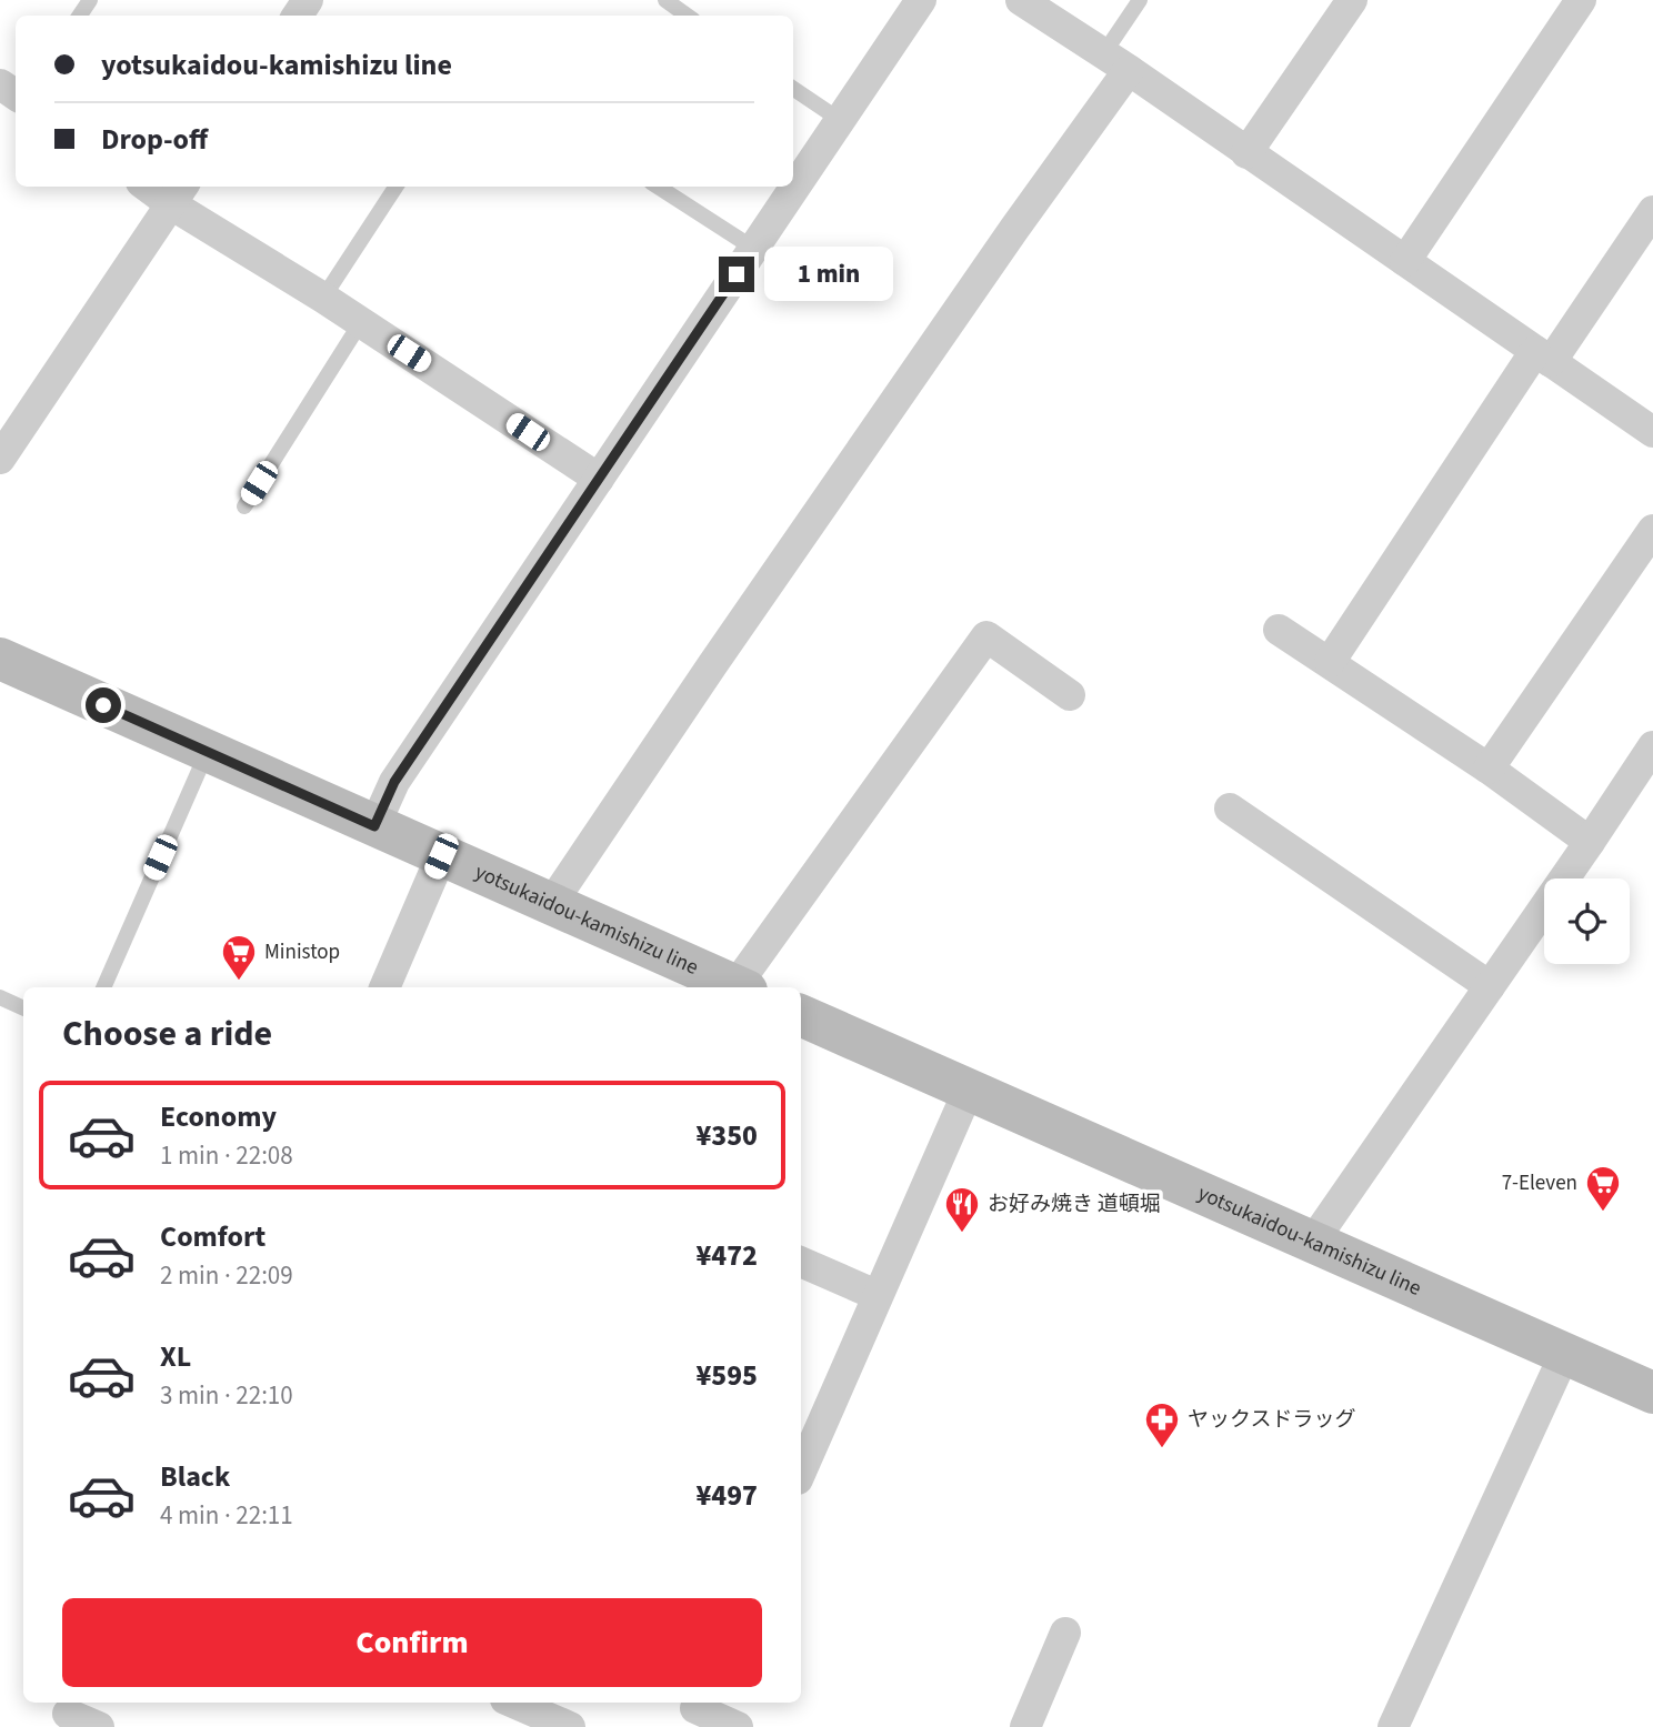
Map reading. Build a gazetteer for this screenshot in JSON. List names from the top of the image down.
{
  "streets": {
    "main road": ["yotsukaidou-kamishizu line"]
  },
  "places": {
    "supermarket": ["Ministop", "7-Eleven"],
    "restaurant": ["お好み焼き 道頓堀"],
    "pharmacy": ["ヤックスドラッグ"]
  },
  "page": {
    "banner": ["yotsukaidou-kamishizu line", "Drop-off"],
    "bubble": "1 min",
    "heading": "Choose a ride",
    "list": [
      {
        "name": "Economy",
        "note": "1 min · 22:08",
        "value": "¥350"
      },
      {
        "name": "Comfort",
        "note": "2 min · 22:09",
        "value": "¥472"
      },
      {
        "name": "XL",
        "note": "3 min · 22:10",
        "value": "¥595"
      },
      {
        "name": "Black",
        "note": "4 min · 22:11",
        "value": "¥497"
      }
    ],
    "buttons": "Confirm"
  }
}
